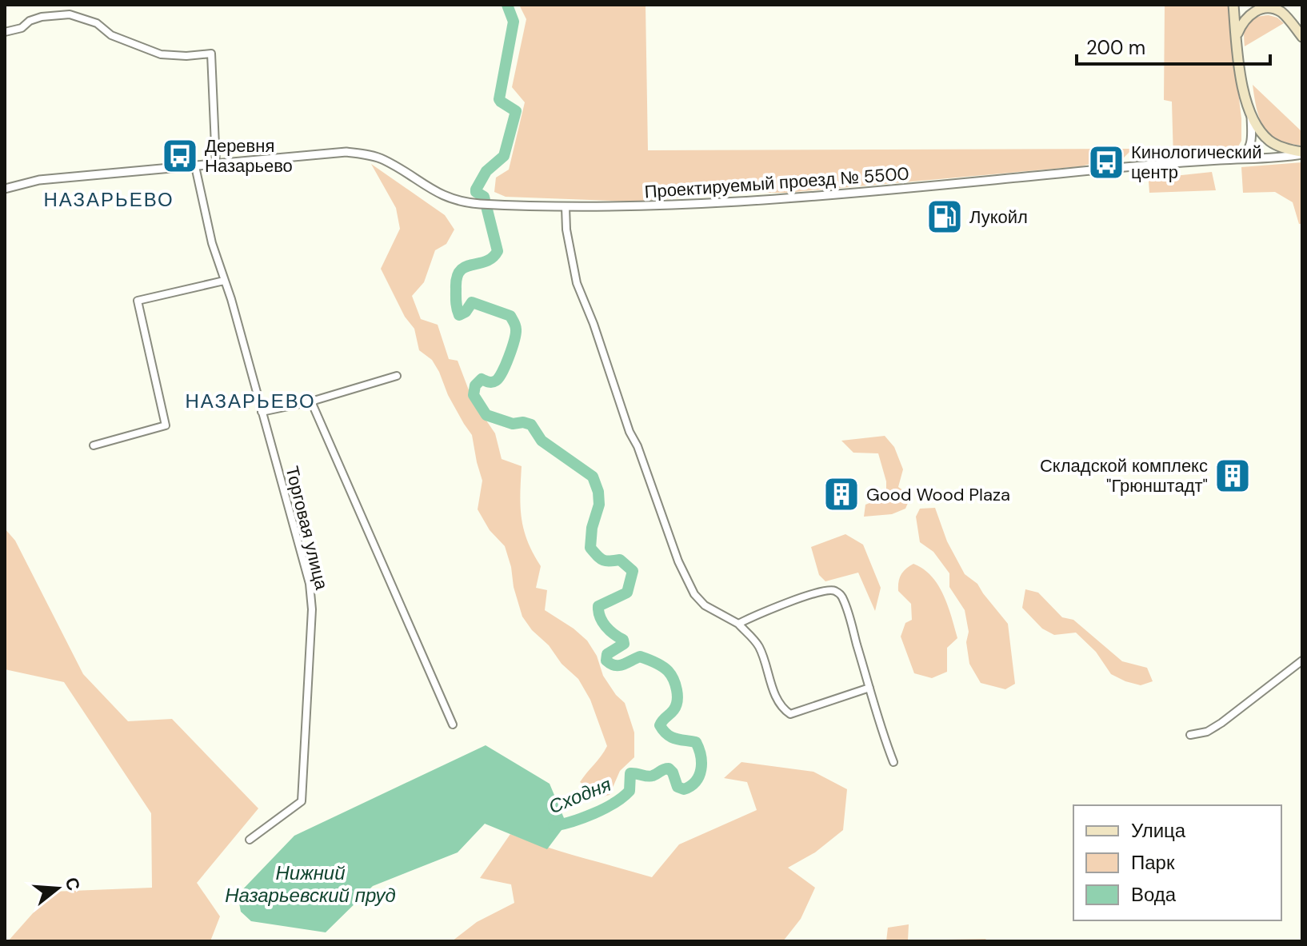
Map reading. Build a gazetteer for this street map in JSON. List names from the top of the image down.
{
  "streets": {
    "street": ["Проектируемый проезд № 5500", "Торговая улица"]
  },
  "crossings": [
    ["Проектируемый проезд № 5500", "Торговая улица"]
  ],
  "districts": ["НАЗАРЬЕВО", "НАЗАРЬЕВО"],
  "water": ["Сходня", "Нижний Назарьевский пруд"],
  "places": {
    "bus stop": ["Деревня Назарьево", "Кинологический центр"],
    "fuel station": ["Лукойл"],
    "building": ["Складской комплекс \"Грюнштадт\"", "Good Wood Plaza"]
  },
  "legend": ["Улица", "Парк", "Вода"],
  "scale_bar": "200 m",
  "north": "right"
}
